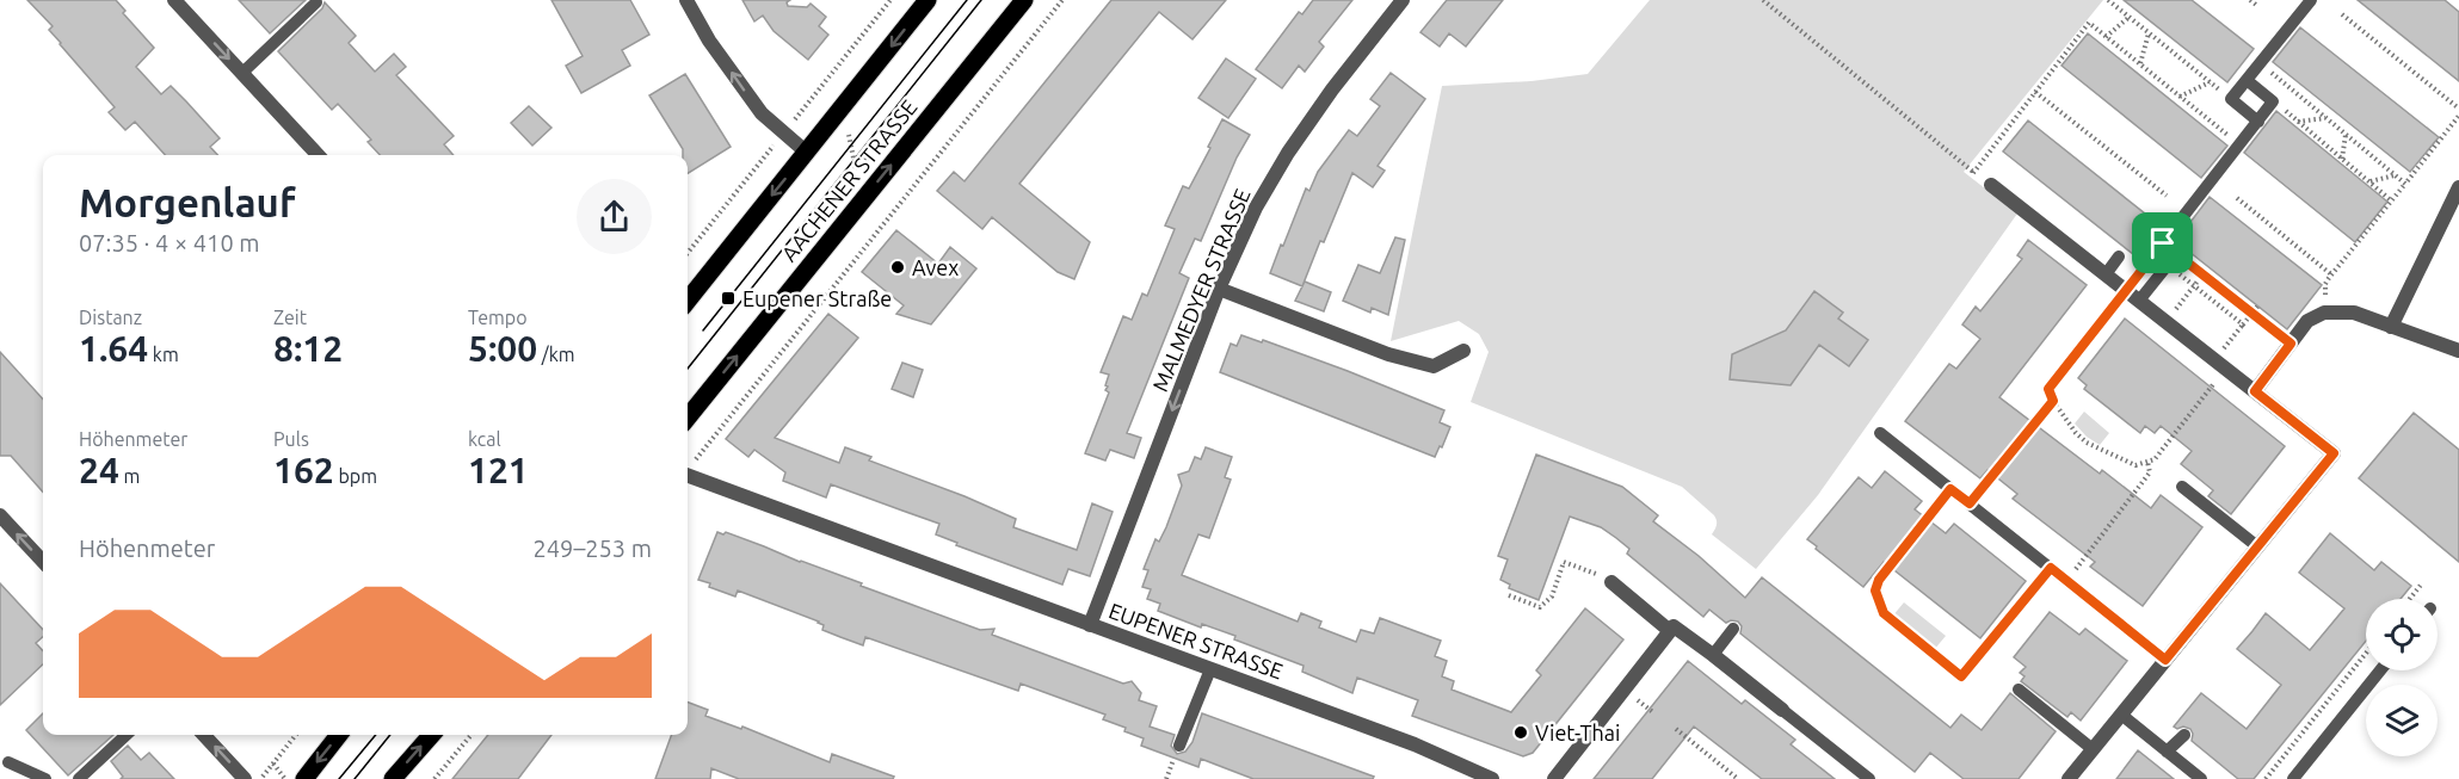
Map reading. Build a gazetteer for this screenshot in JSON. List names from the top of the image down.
{
  "streets": {
    "main road": ["AACHENER STRASSE"],
    "street": ["MALMEDYER STRASSE", "EUPENER STRASSE"]
  },
  "crossings": [
    ["MALMEDYER STRASSE", "EUPENER STRASSE"]
  ],
  "one_way": ["MALMEDYER STRASSE"],
  "places": {
    "other": ["Avex", "Viet-Thai"],
    "transit": ["Eupener Straße"]
  },
  "page": {
    "heading": ["Morgenlauf", "07:35 · 4 × 410 m"],
    "stats": [
      ["Distanz", "1.64 km"],
      ["Zeit", "8:12"],
      ["Tempo", "5:00 /km"],
      ["Höhenmeter", "24 m"],
      ["Puls", "162 bpm"],
      ["kcal", "121"]
    ],
    "chart": ["Höhenmeter", "249–253 m"]
  }
}
